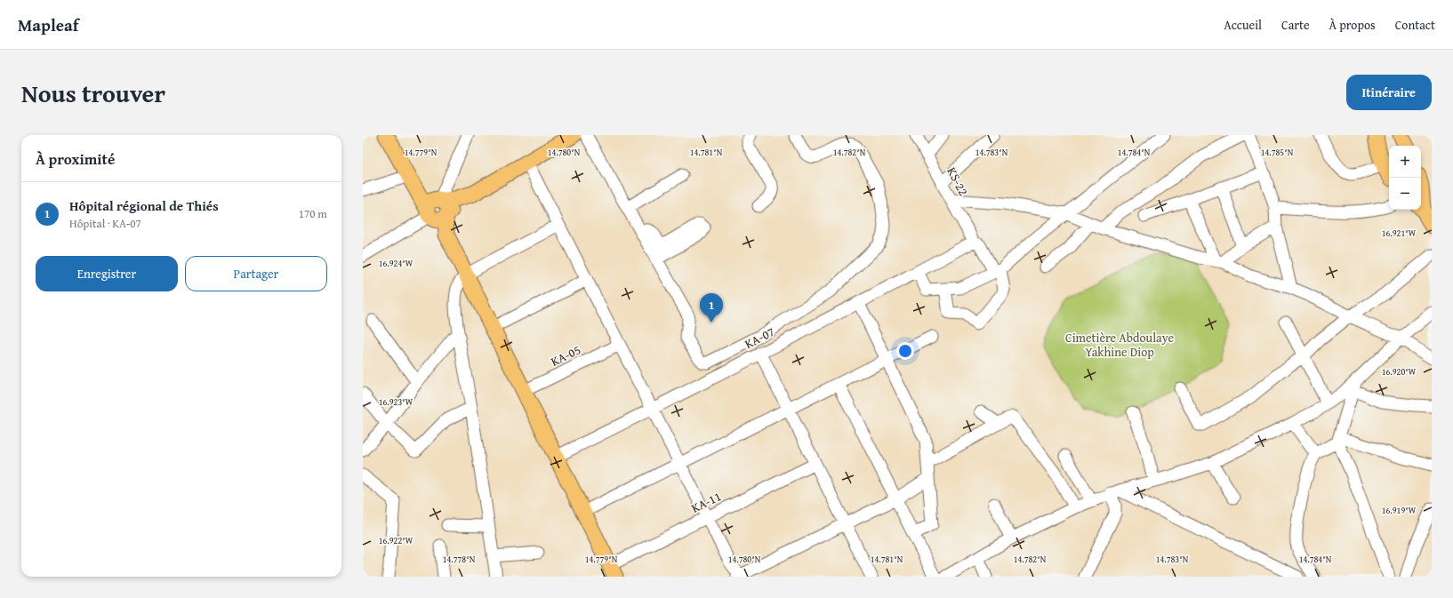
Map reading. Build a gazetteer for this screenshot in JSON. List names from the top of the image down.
{
  "streets": {
    "street": [
      "KS-22",
      "KA-07",
      "KA-05",
      "KA-11"
    ]
  },
  "crossings": [
    ["KS-22", "KA-07"]
  ],
  "parks": ["Cimetière Abdoulaye Yakhine Diop"],
  "page": {
    "header": "Mapleaf",
    "nav": [
      "Accueil",
      "Carte",
      "À propos",
      "Contact"
    ],
    "title": "Nous trouver",
    "buttons": [
      "Itinéraire",
      ["Enregistrer", "Partager"]
    ],
    "heading": "À proximité",
    "map_buttons": ["+", "−"],
    "list": [
      {
        "mark": "1",
        "name": "Hôpital régional de Thiés",
        "note": "Hôpital · KA-07",
        "value": "170 m"
      }
    ],
    "pins": "1"
  },
  "coordinates": [
    "14.779°N",
    "14.780°N",
    "14.781°N",
    "14.782°N",
    "14.783°N",
    "14.784°N",
    "14.785°N",
    "16.921°W",
    "16.924°W",
    "16.920°W",
    "16.923°W",
    "16.919°W",
    "16.922°W",
    "14.778°N"
  ]
}
